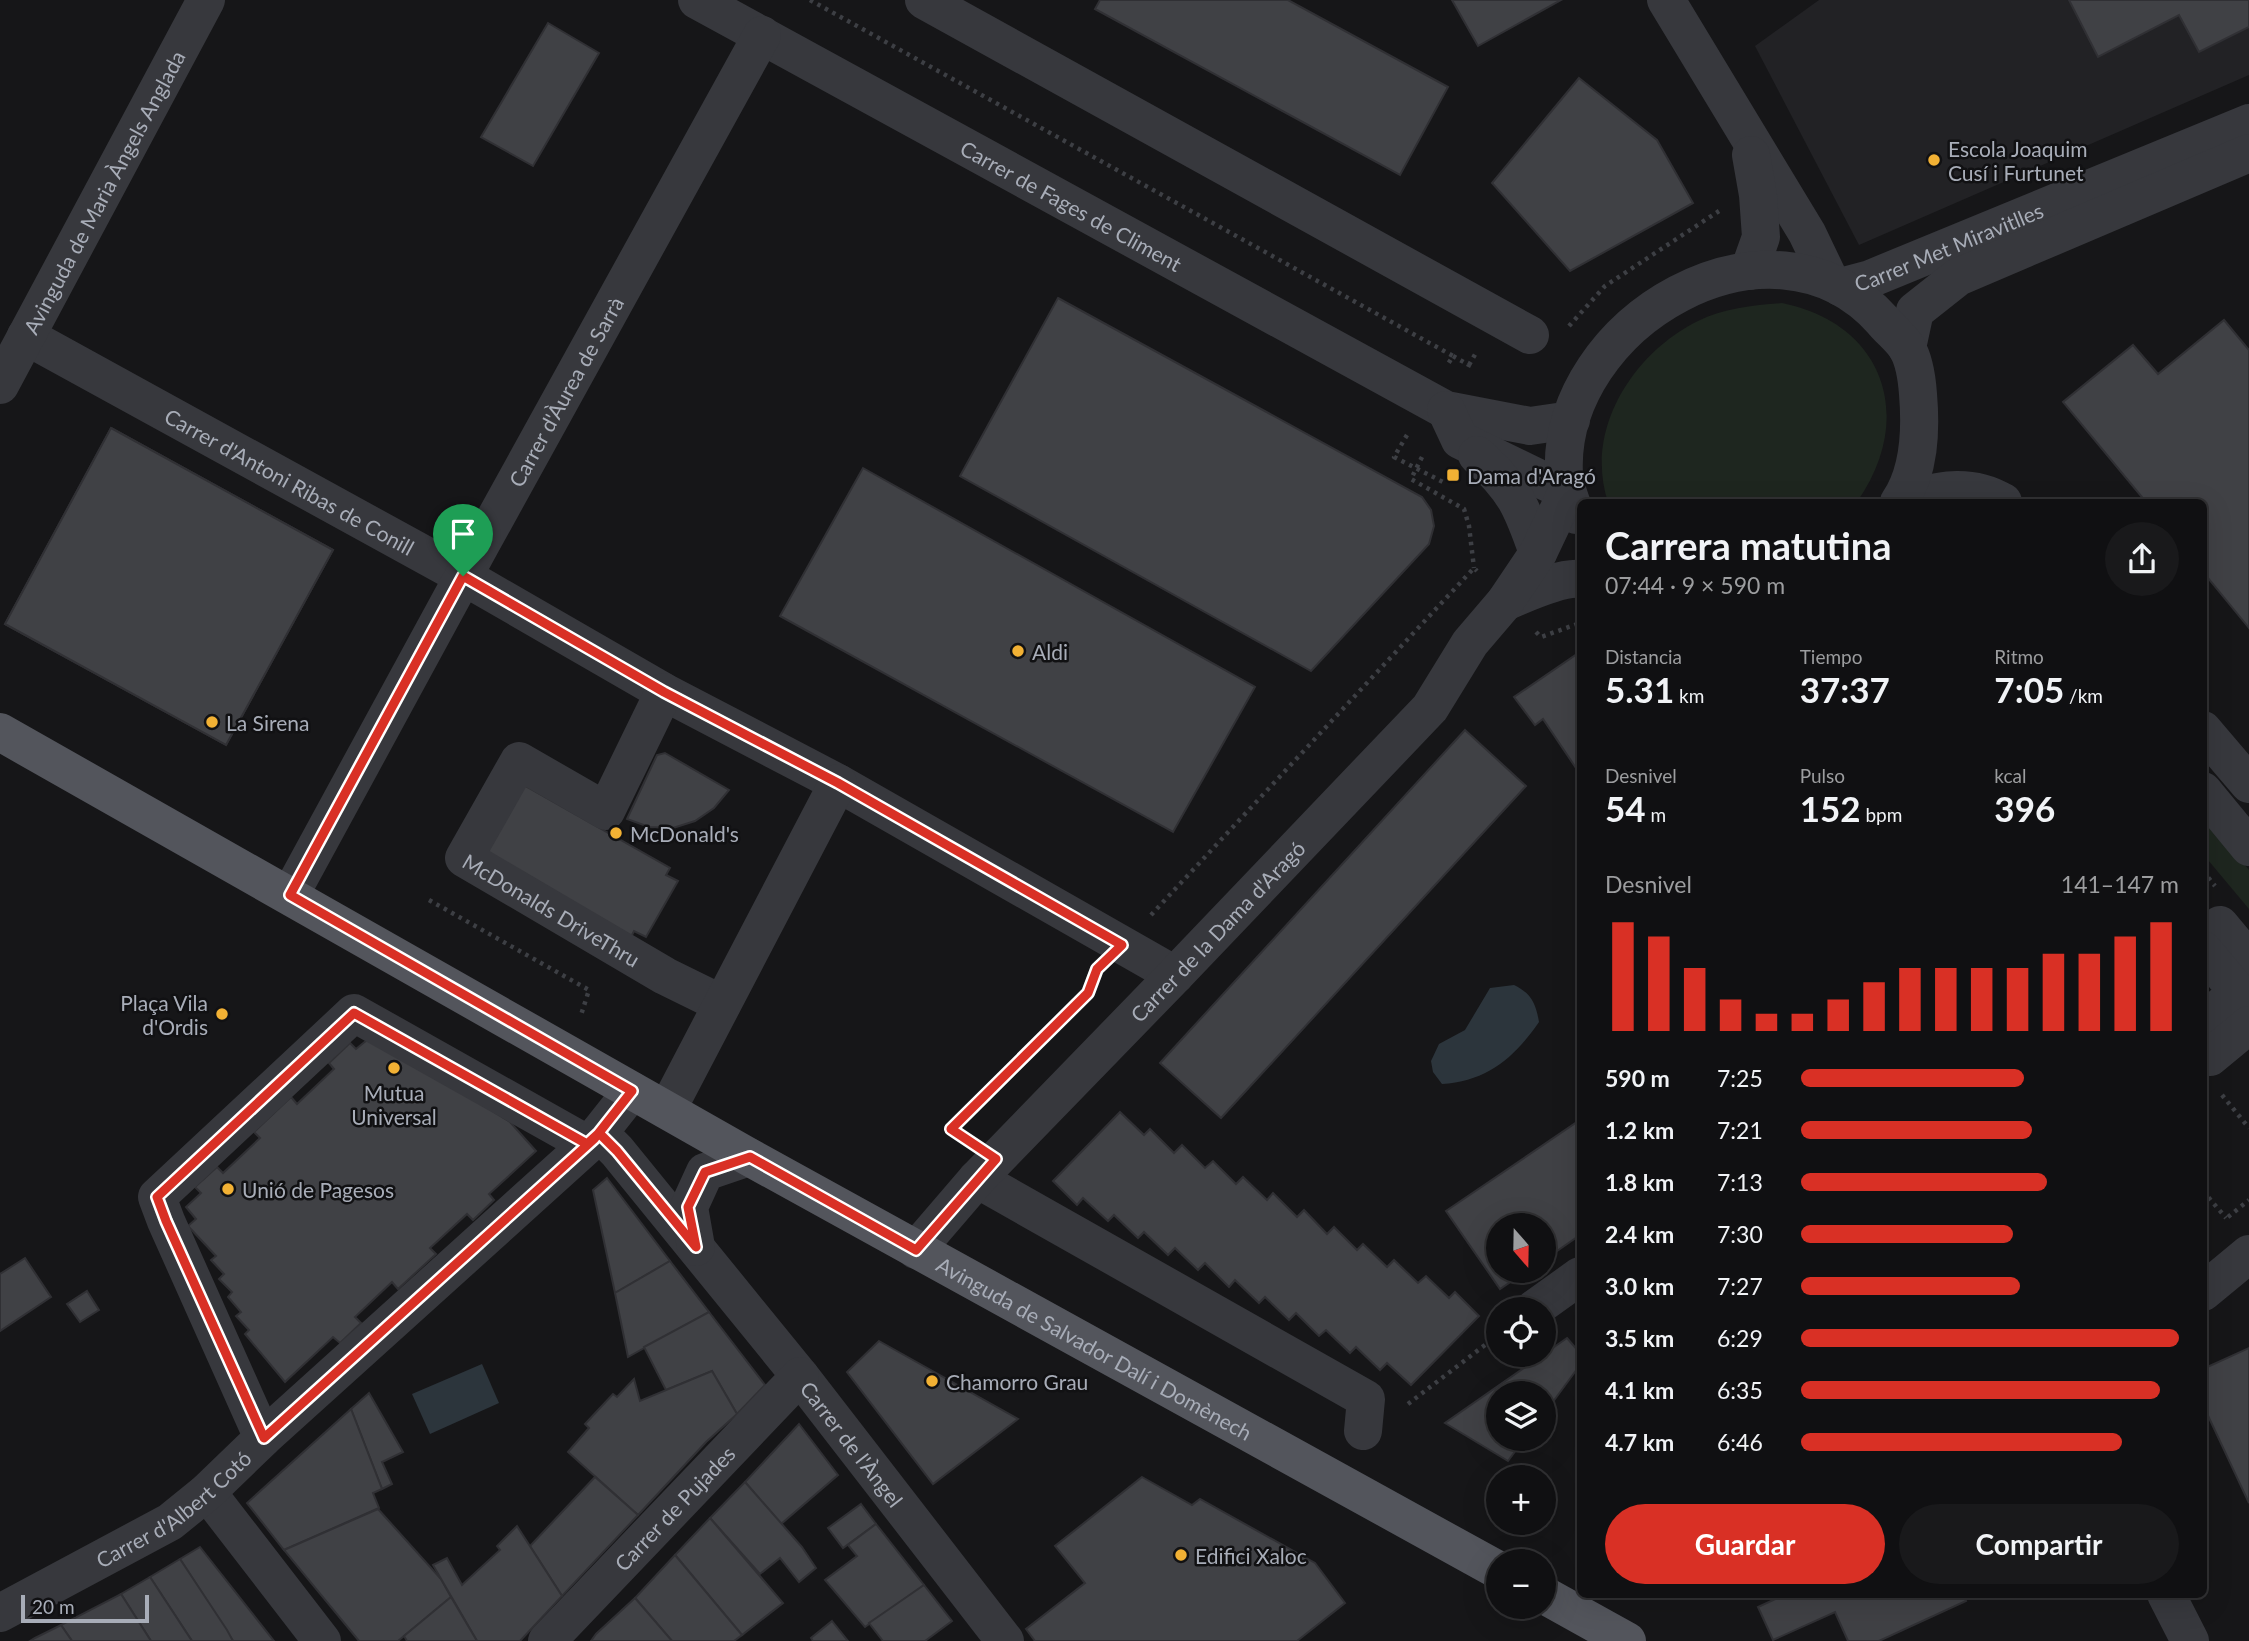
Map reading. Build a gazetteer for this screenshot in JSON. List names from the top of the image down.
{
  "streets": {
    "main road": ["Avinguda de Salvador Dalí i Domènech"],
    "street": [
      "Avinguda de Maria Àngels Anglada",
      "Carrer de Fages de Climent",
      "Carrer Met Miravitlles",
      "Carrer d'Àurea de Sarrà",
      "Carrer d'Antoni Ribas de Conill",
      "McDonalds DriveThru",
      "Carrer de la Dama d'Aragó",
      "Carrer de l'Àngel",
      "Carrer d'Albert Cotó",
      "Carrer de Pujades"
    ]
  },
  "crossings": [
    ["Avinguda de Maria Àngels Anglada", "Carrer d'Antoni Ribas de Conill"],
    ["Carrer de Fages de Climent", "Carrer d'Àurea de Sarrà"],
    ["Carrer de Fages de Climent", "Carrer de la Dama d'Aragó"],
    ["Carrer d'Àurea de Sarrà", "Carrer d'Antoni Ribas de Conill"],
    ["Carrer d'Àurea de Sarrà", "Avinguda de Salvador Dalí i Domènech"],
    ["Carrer d'Antoni Ribas de Conill", "McDonalds DriveThru"],
    ["Carrer d'Antoni Ribas de Conill", "Carrer de la Dama d'Aragó"],
    ["Carrer de la Dama d'Aragó", "Avinguda de Salvador Dalí i Domènech"],
    ["Avinguda de Salvador Dalí i Domènech", "Carrer de l'Àngel"],
    ["Avinguda de Salvador Dalí i Domènech", "Carrer d'Albert Cotó"],
    ["Carrer de l'Àngel", "Carrer d'Albert Cotó"],
    ["Carrer de l'Àngel", "Carrer de Pujades"]
  ],
  "places": {
    "other": [
      "Escola Joaquim Cusí i Furtunet",
      "Aldi",
      "La Sirena",
      "McDonald's",
      "Plaça Vila d'Ordis",
      "Mutua Universal",
      "Unió de Pagesos",
      "Chamorro Grau",
      "Edifici Xaloc"
    ],
    "transit": ["Dama d'Aragó"]
  },
  "scale_bar": "20 m",
  "north": "bottom",
  "page": {
    "heading": ["Carrera matutina", "07:44 · 9 × 590 m"],
    "stats": [
      ["Distancia", "5.31 km"],
      ["Tiempo", "37:37"],
      ["Ritmo", "7:05 /km"],
      ["Desnivel", "54 m"],
      ["Pulso", "152 bpm"],
      ["kcal", "396"]
    ],
    "chart": ["Desnivel", "141–147 m"],
    "list": [
      {
        "name": "590 m",
        "note": "7:25"
      },
      {
        "name": "1.2 km",
        "note": "7:21"
      },
      {
        "name": "1.8 km",
        "note": "7:13"
      },
      {
        "name": "2.4 km",
        "note": "7:30"
      },
      {
        "name": "3.0 km",
        "note": "7:27"
      },
      {
        "name": "3.5 km",
        "note": "6:29"
      },
      {
        "name": "4.1 km",
        "note": "6:35"
      },
      {
        "name": "4.7 km",
        "note": "6:46"
      }
    ],
    "map_buttons": ["+", "−"],
    "buttons": ["Guardar", "Compartir"],
    "scale": "20 m"
  }
}
